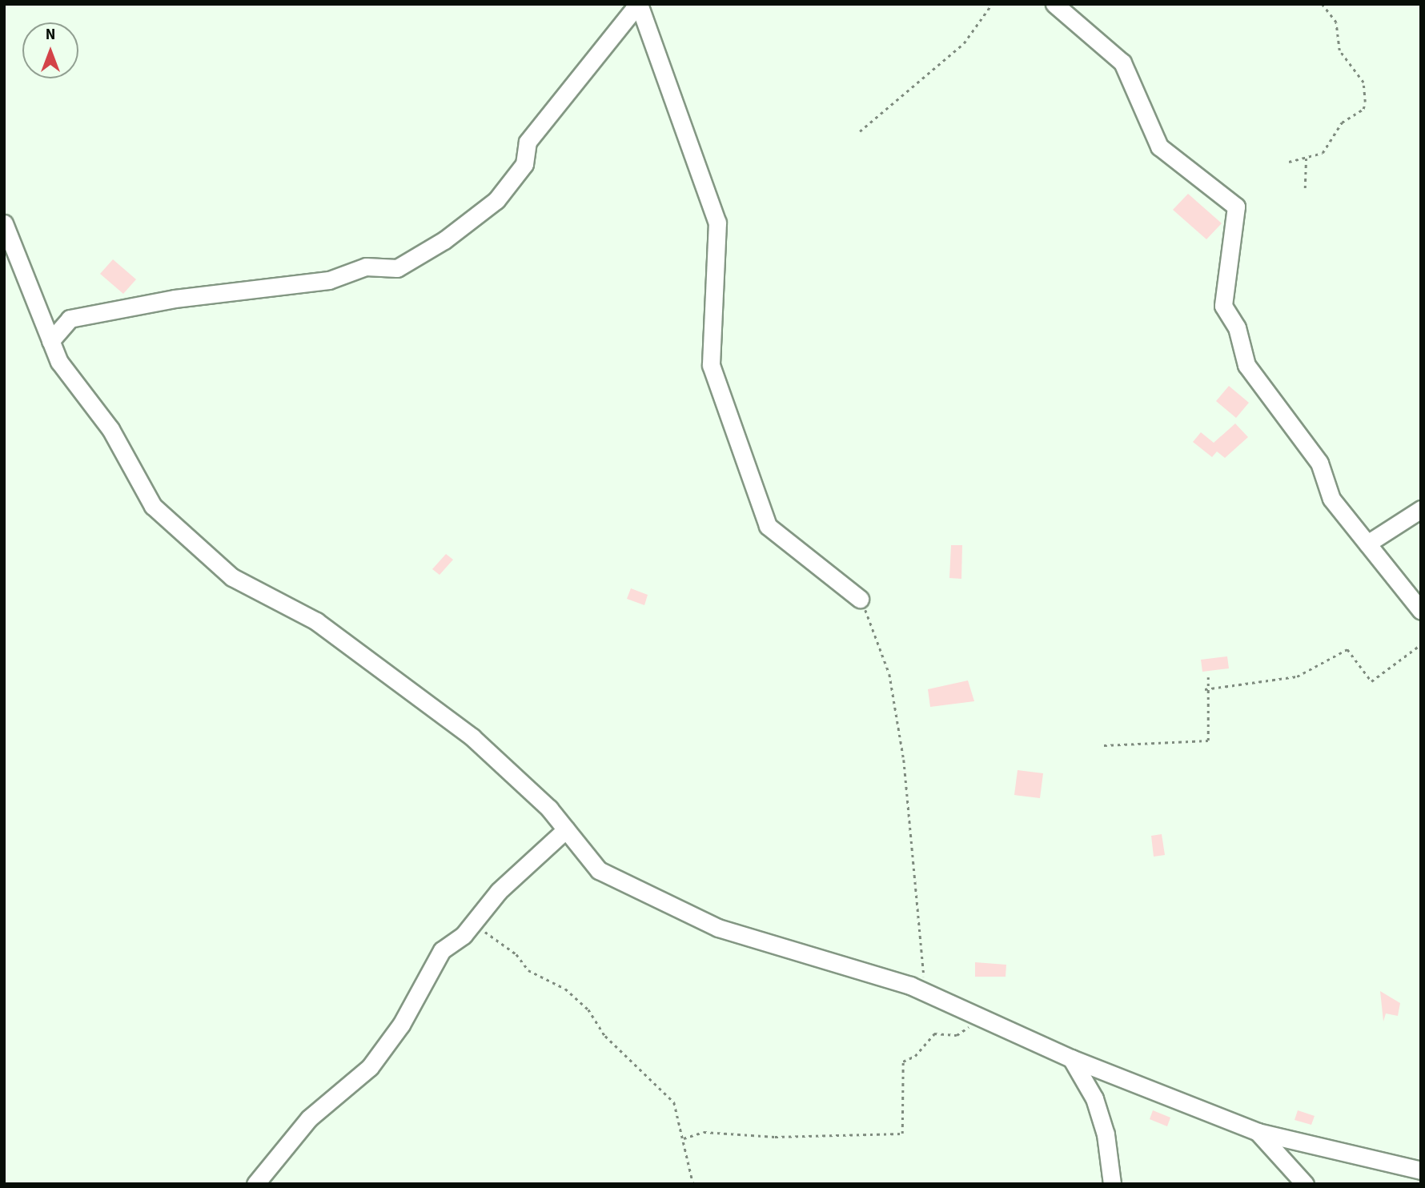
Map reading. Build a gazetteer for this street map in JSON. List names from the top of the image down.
{
  "north": "top"
}
